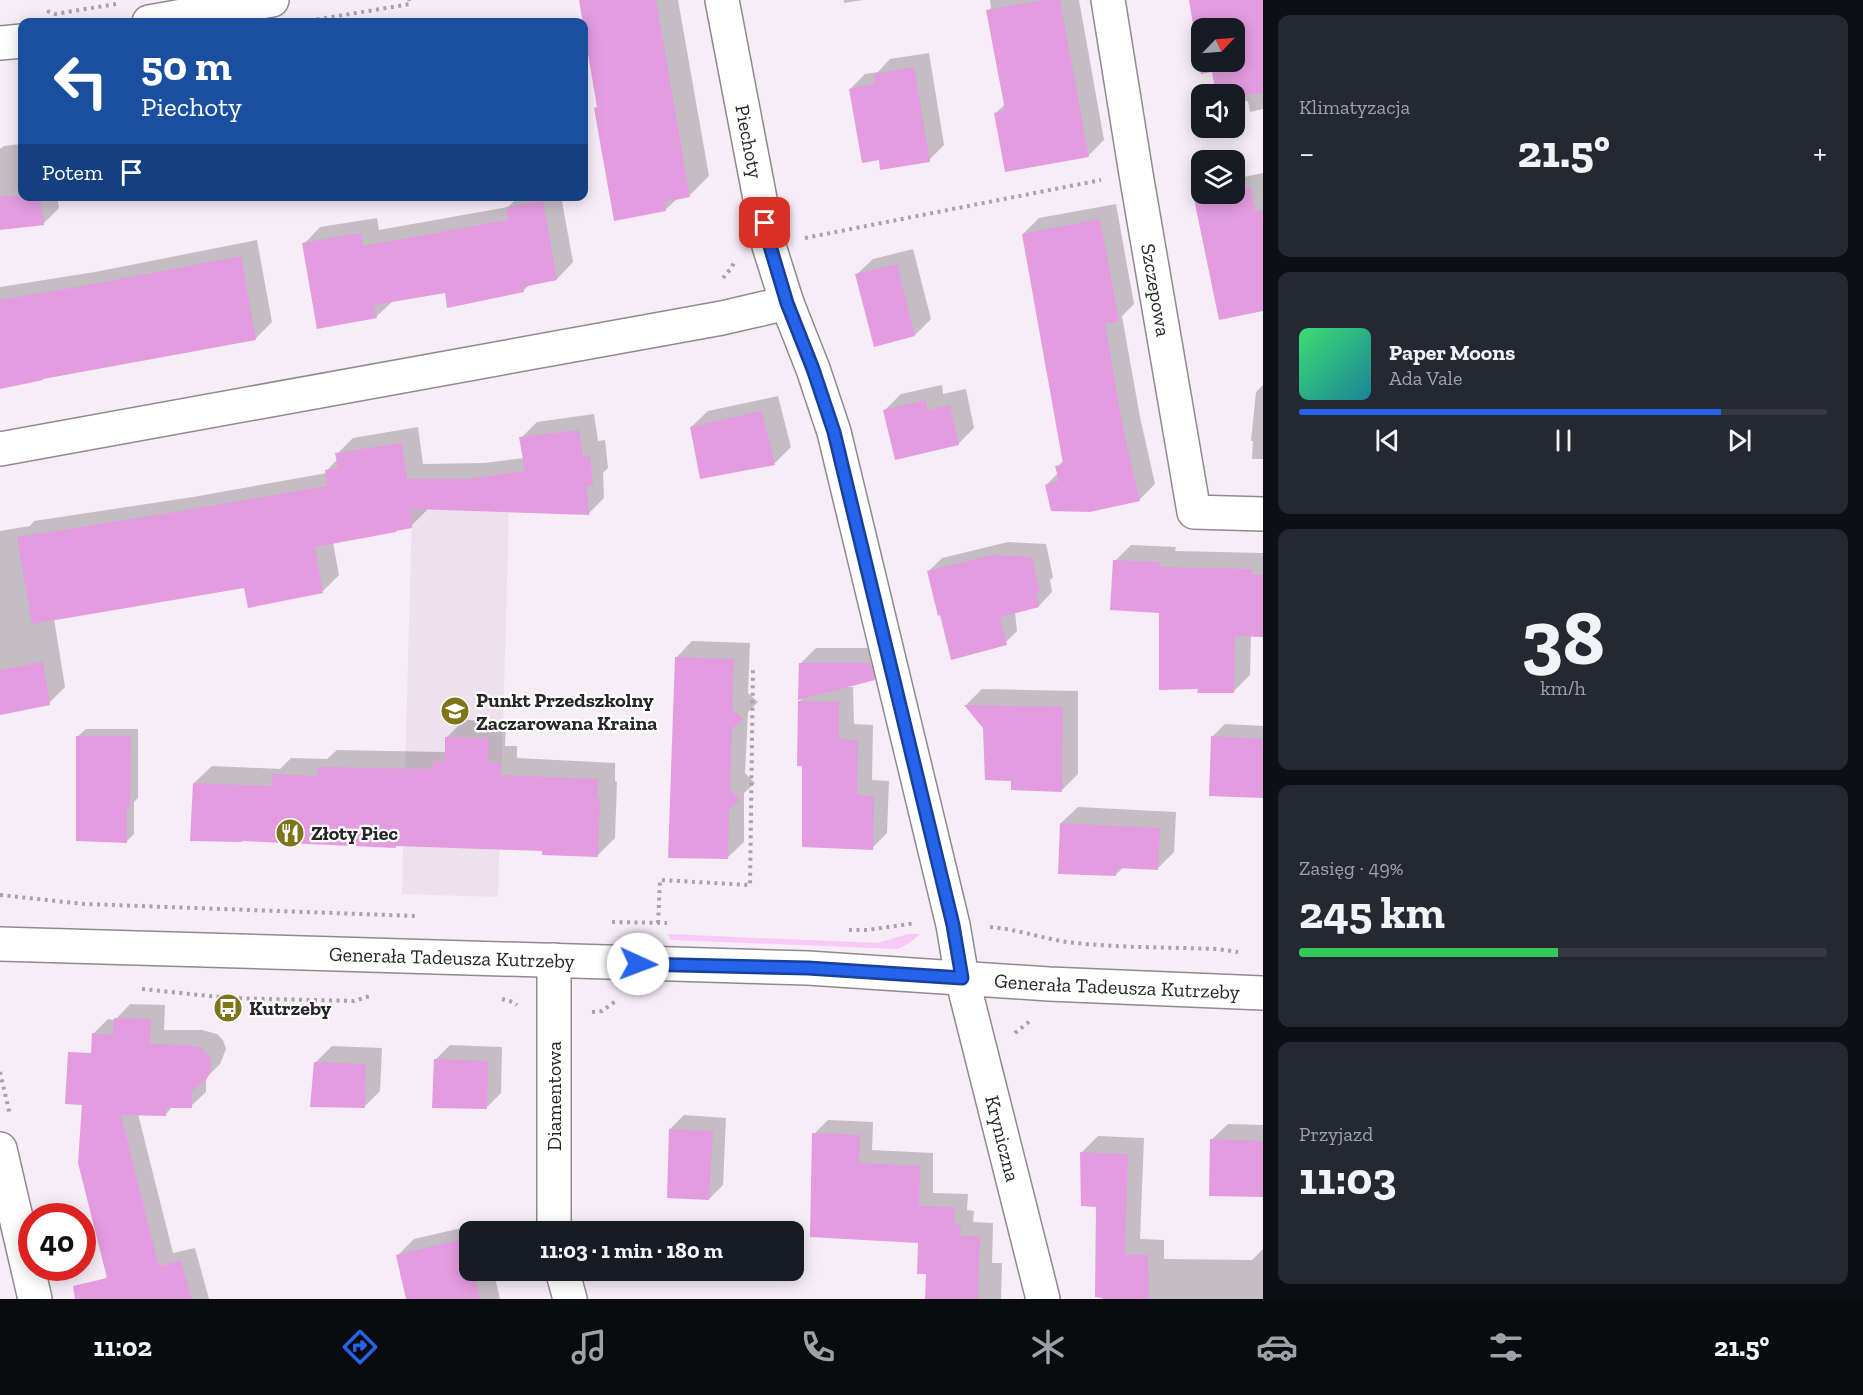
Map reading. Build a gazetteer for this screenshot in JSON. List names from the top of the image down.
{
  "streets": {
    "street": [
      "Piechoty",
      "Szczepowa",
      "Generała Tadeusza Kutrzeby",
      "Diamentowa",
      "Kryniczna"
    ]
  },
  "crossings": [
    ["Piechoty", "Generała Tadeusza Kutrzeby"],
    ["Piechoty", "Kryniczna"],
    ["Generała Tadeusza Kutrzeby", "Diamentowa"],
    ["Generała Tadeusza Kutrzeby", "Kryniczna"]
  ],
  "places": {
    "school or university": ["Punkt Przedszkolny Zaczarowana Kraina"],
    "restaurant": ["Złoty Piec"],
    "bus stop": ["Kutrzeby"]
  },
  "north": "top right",
  "page": {
    "tile": [
      "Klimatyzacja",
      ["38", "km/h"],
      ["Zasięg · 49%", "245 km"],
      ["Przyjazd", "11:03"]
    ],
    "turn": ["50 m", "Piechoty"],
    "heat": ["−", "21.5°", "+"],
    "then": "Potem",
    "song": ["Paper Moons", "Ada Vale"],
    "limit": "40",
    "trip": "11:03 · 1 min · 180 m",
    "tabs": ["11:02", "21.5°"]
  }
}
